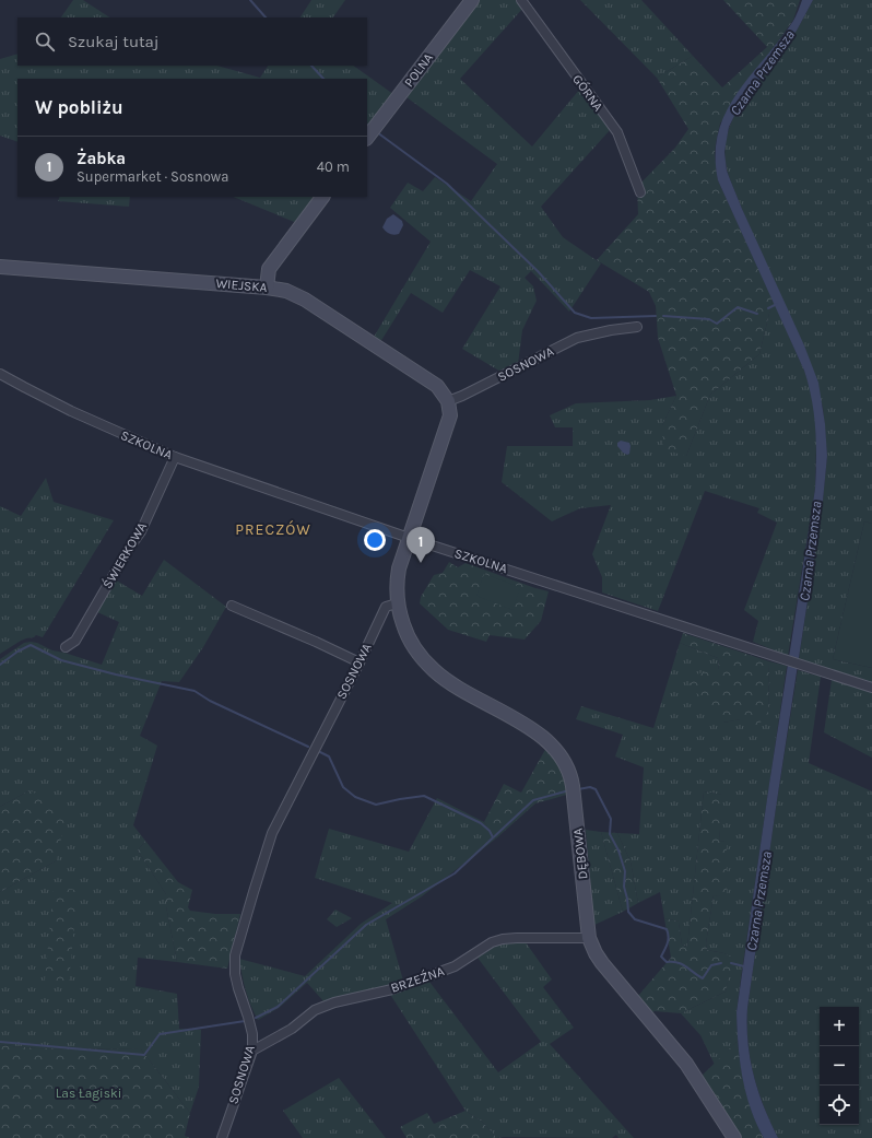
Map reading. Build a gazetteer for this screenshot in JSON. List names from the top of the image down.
{
  "streets": {
    "street": [
      "POLNA",
      "GÓRNA",
      "WIEJSKA",
      "SOSNOWA",
      "SZKOLNA",
      "ŚWIERKOWA",
      "DĘBOWA",
      "BRZEŹNA"
    ]
  },
  "crossings": [
    ["WIEJSKA", "SOSNOWA"],
    ["SOSNOWA", "DĘBOWA"],
    ["SOSNOWA", "BRZEŹNA"],
    ["SZKOLNA", "ŚWIERKOWA"],
    ["DĘBOWA", "BRZEŹNA"]
  ],
  "districts": ["PRECZÓW"],
  "water": ["Czarna Przemsza"],
  "parks": ["Las Łagiski"],
  "page": {
    "search": "Szukaj tutaj",
    "heading": "W pobliżu",
    "list": [
      {
        "mark": "1",
        "name": "Żabka",
        "note": "Supermarket · Sosnowa",
        "value": "40 m"
      }
    ],
    "pins": "1",
    "map_buttons": ["+", "−"]
  }
}
